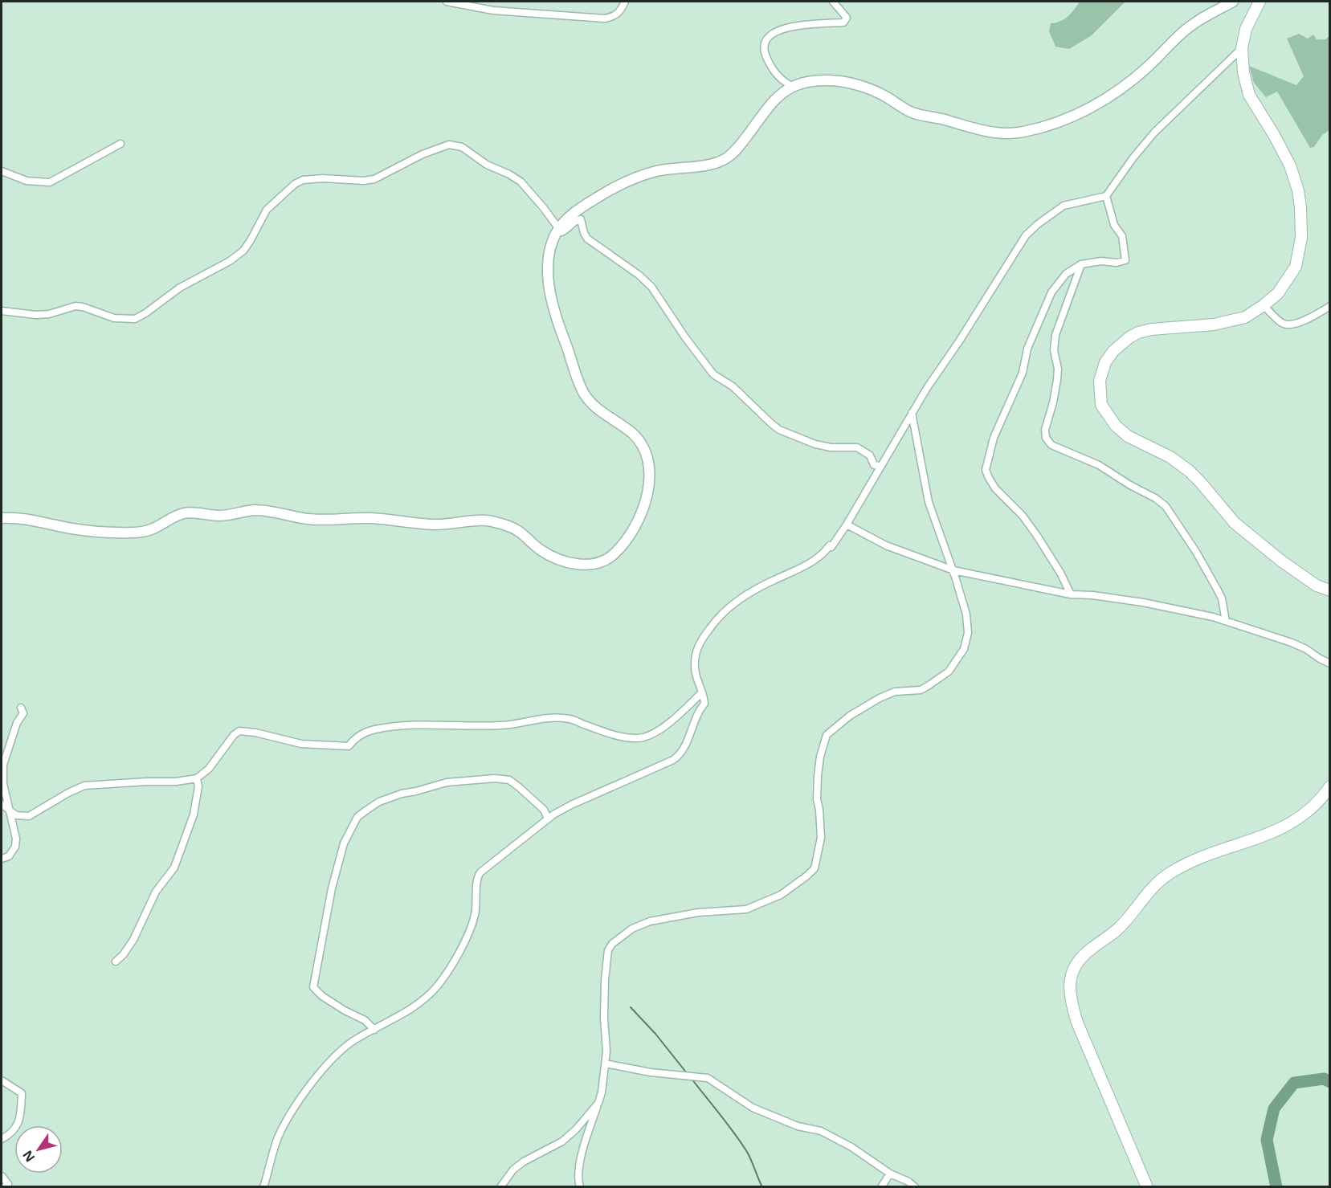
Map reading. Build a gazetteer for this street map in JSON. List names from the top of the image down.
{
  "north": "bottom left"
}
